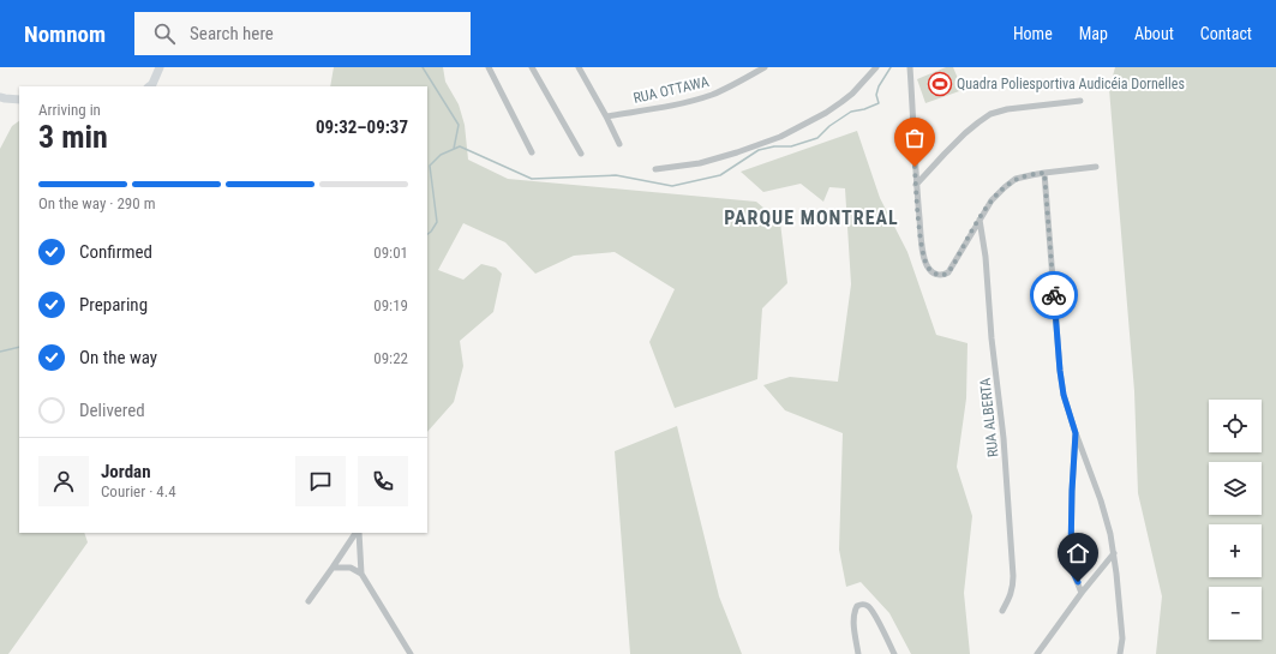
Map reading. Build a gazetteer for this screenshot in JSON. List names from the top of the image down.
{
  "streets": {
    "street": ["RUA OTTAWA", "RUA ALBERTA"]
  },
  "districts": ["PARQUE MONTREAL"],
  "places": {
    "sports": ["Quadra Poliesportiva Audicéia Dornelles"]
  },
  "page": {
    "header": "Nomnom",
    "search": "Search here",
    "nav": [
      "Home",
      "Map",
      "About",
      "Contact"
    ],
    "heading": ["3 min", "Arriving in", "09:32–09:37"],
    "panel": ["Jordan", "Courier · 4.4"],
    "bar": "On the way · 290 m",
    "list": [
      ["Confirmed", "09:01"],
      ["Preparing", "09:19"],
      ["On the way", "09:22"],
      "Delivered"
    ],
    "map_buttons": ["+", "−"]
  }
}
